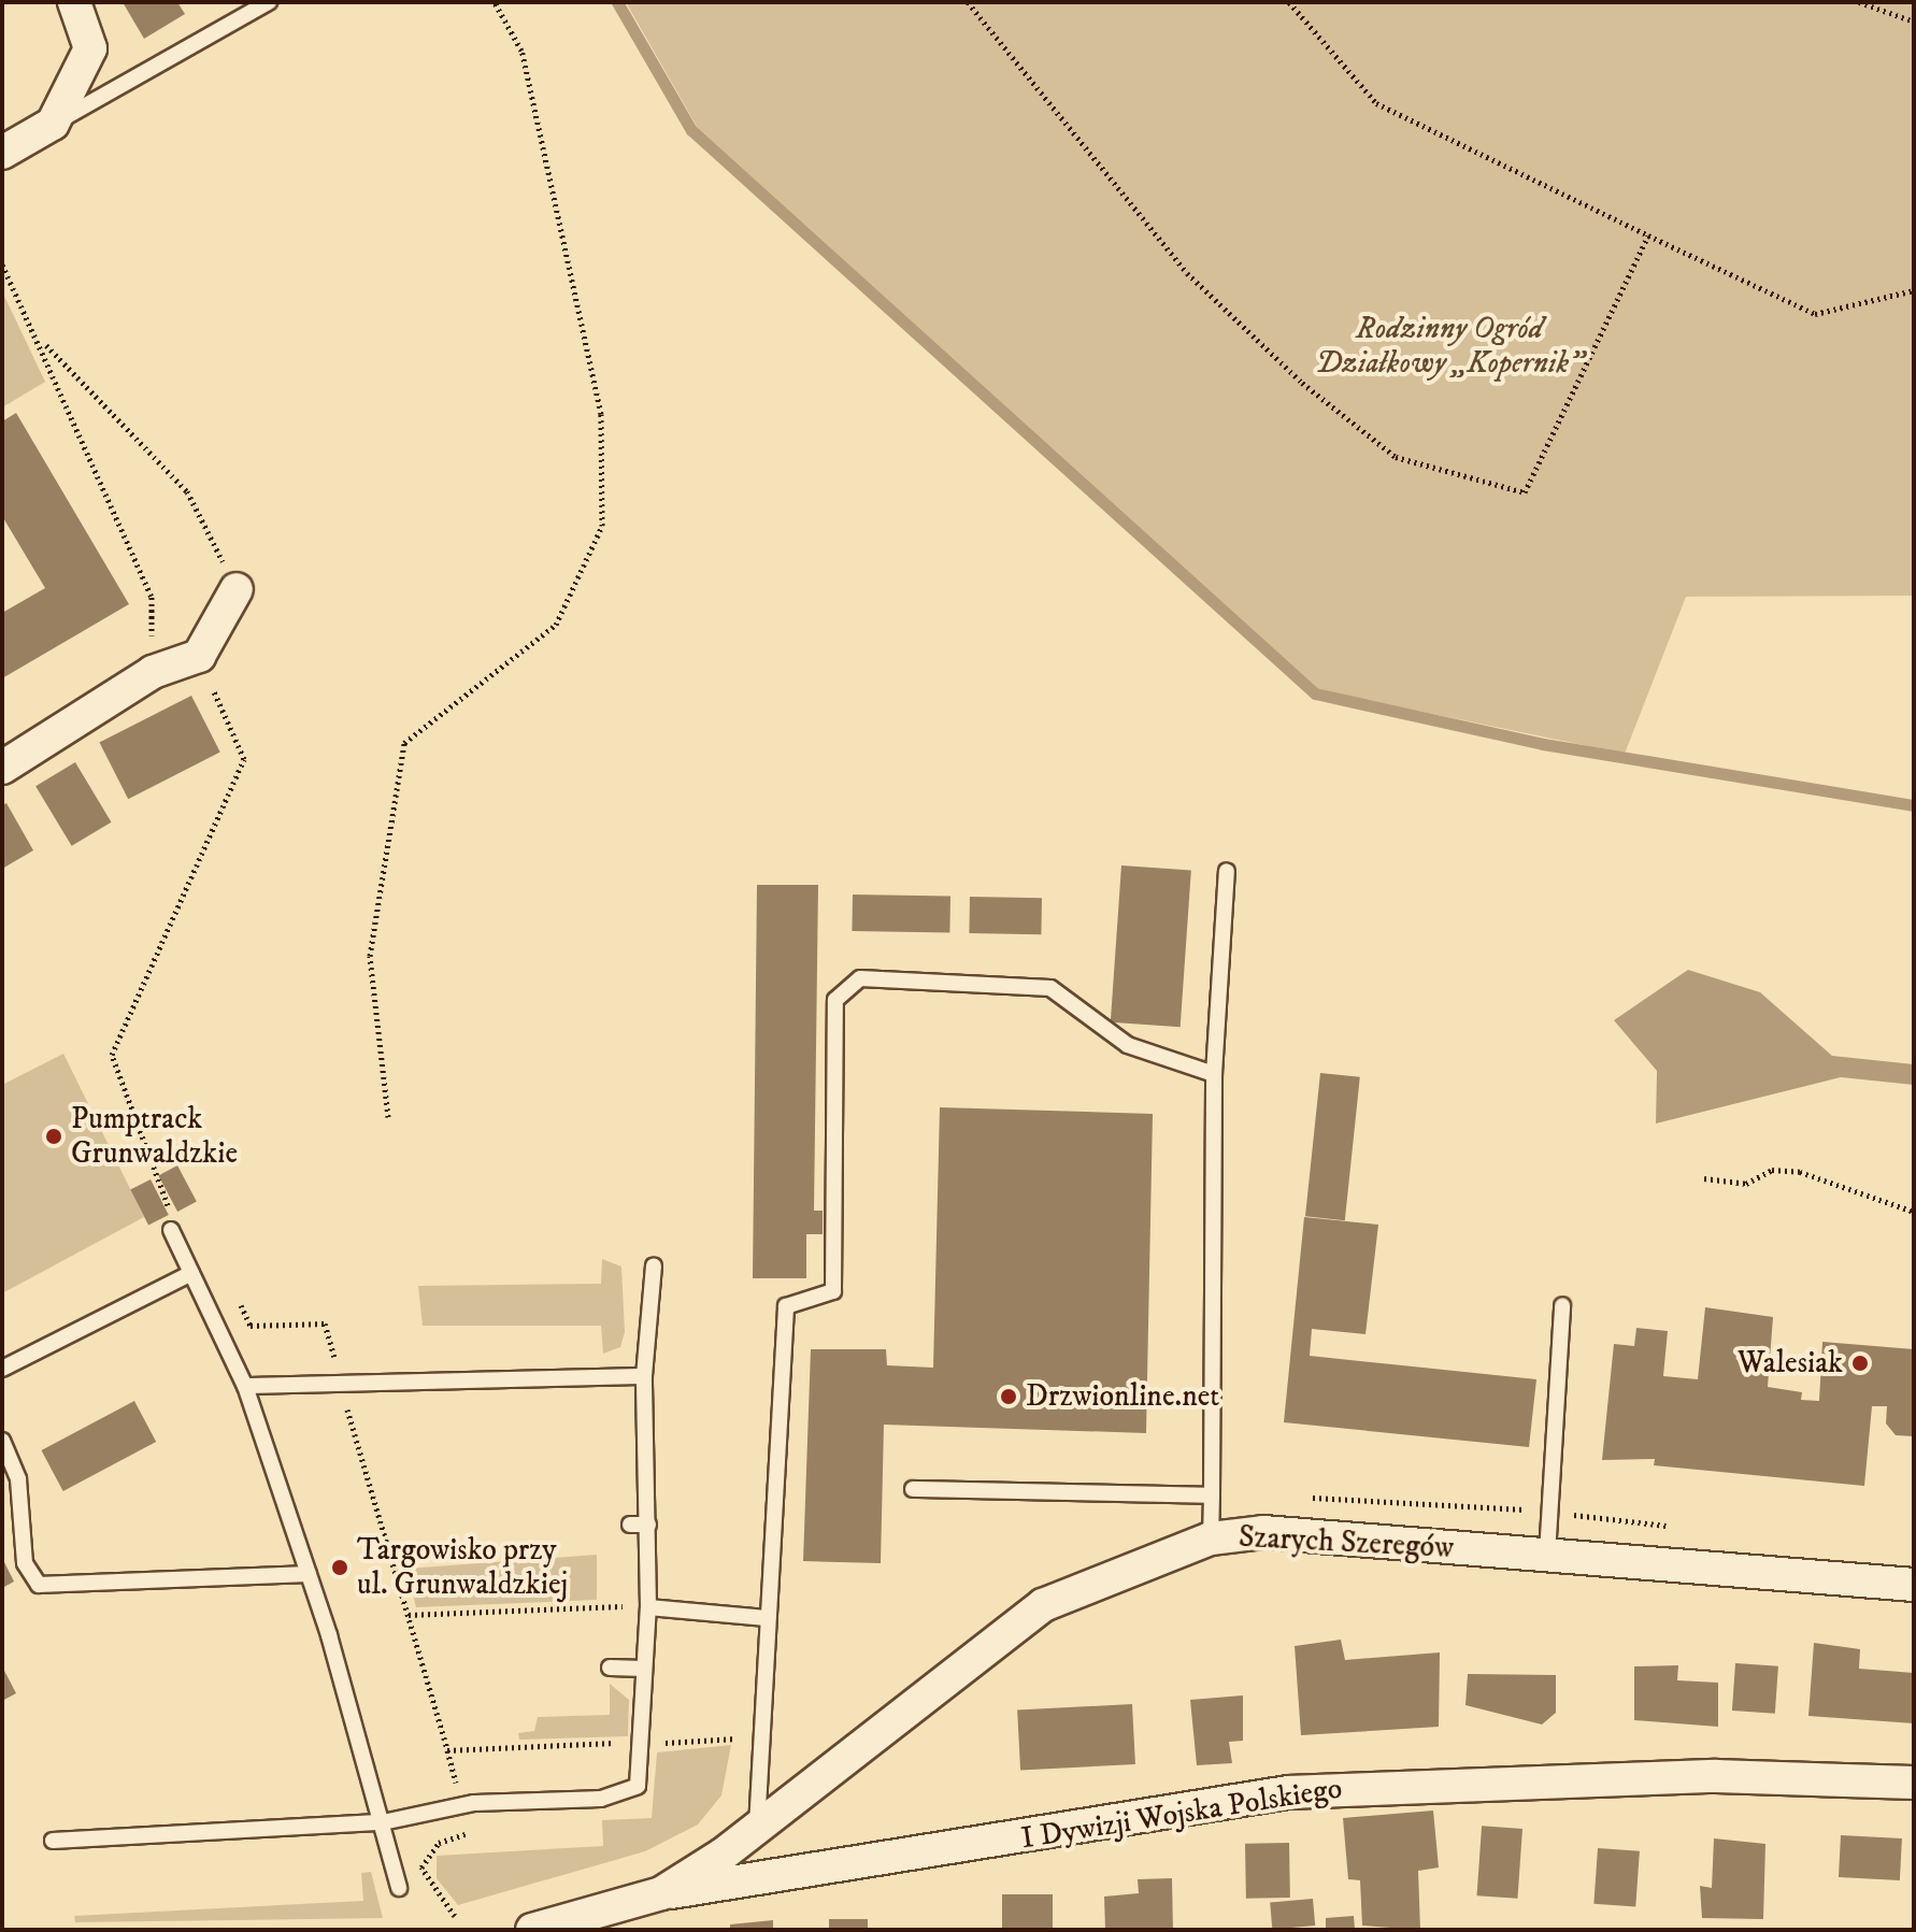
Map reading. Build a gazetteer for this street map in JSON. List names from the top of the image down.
{
  "streets": {
    "street": ["Szarych Szeregów", "I Dywizji Wojska Polskiego"]
  },
  "crossings": [
    ["Szarych Szeregów", "I Dywizji Wojska Polskiego"]
  ],
  "parks": ["Rodzinny Ogród Działkowy „Kopernik”"],
  "places": [
    "Pumptrack Grunwaldzkie",
    "Walesiak",
    "Drzwionline.net",
    "Targowisko przy ul. Grunwaldzkiej"
  ]
}
